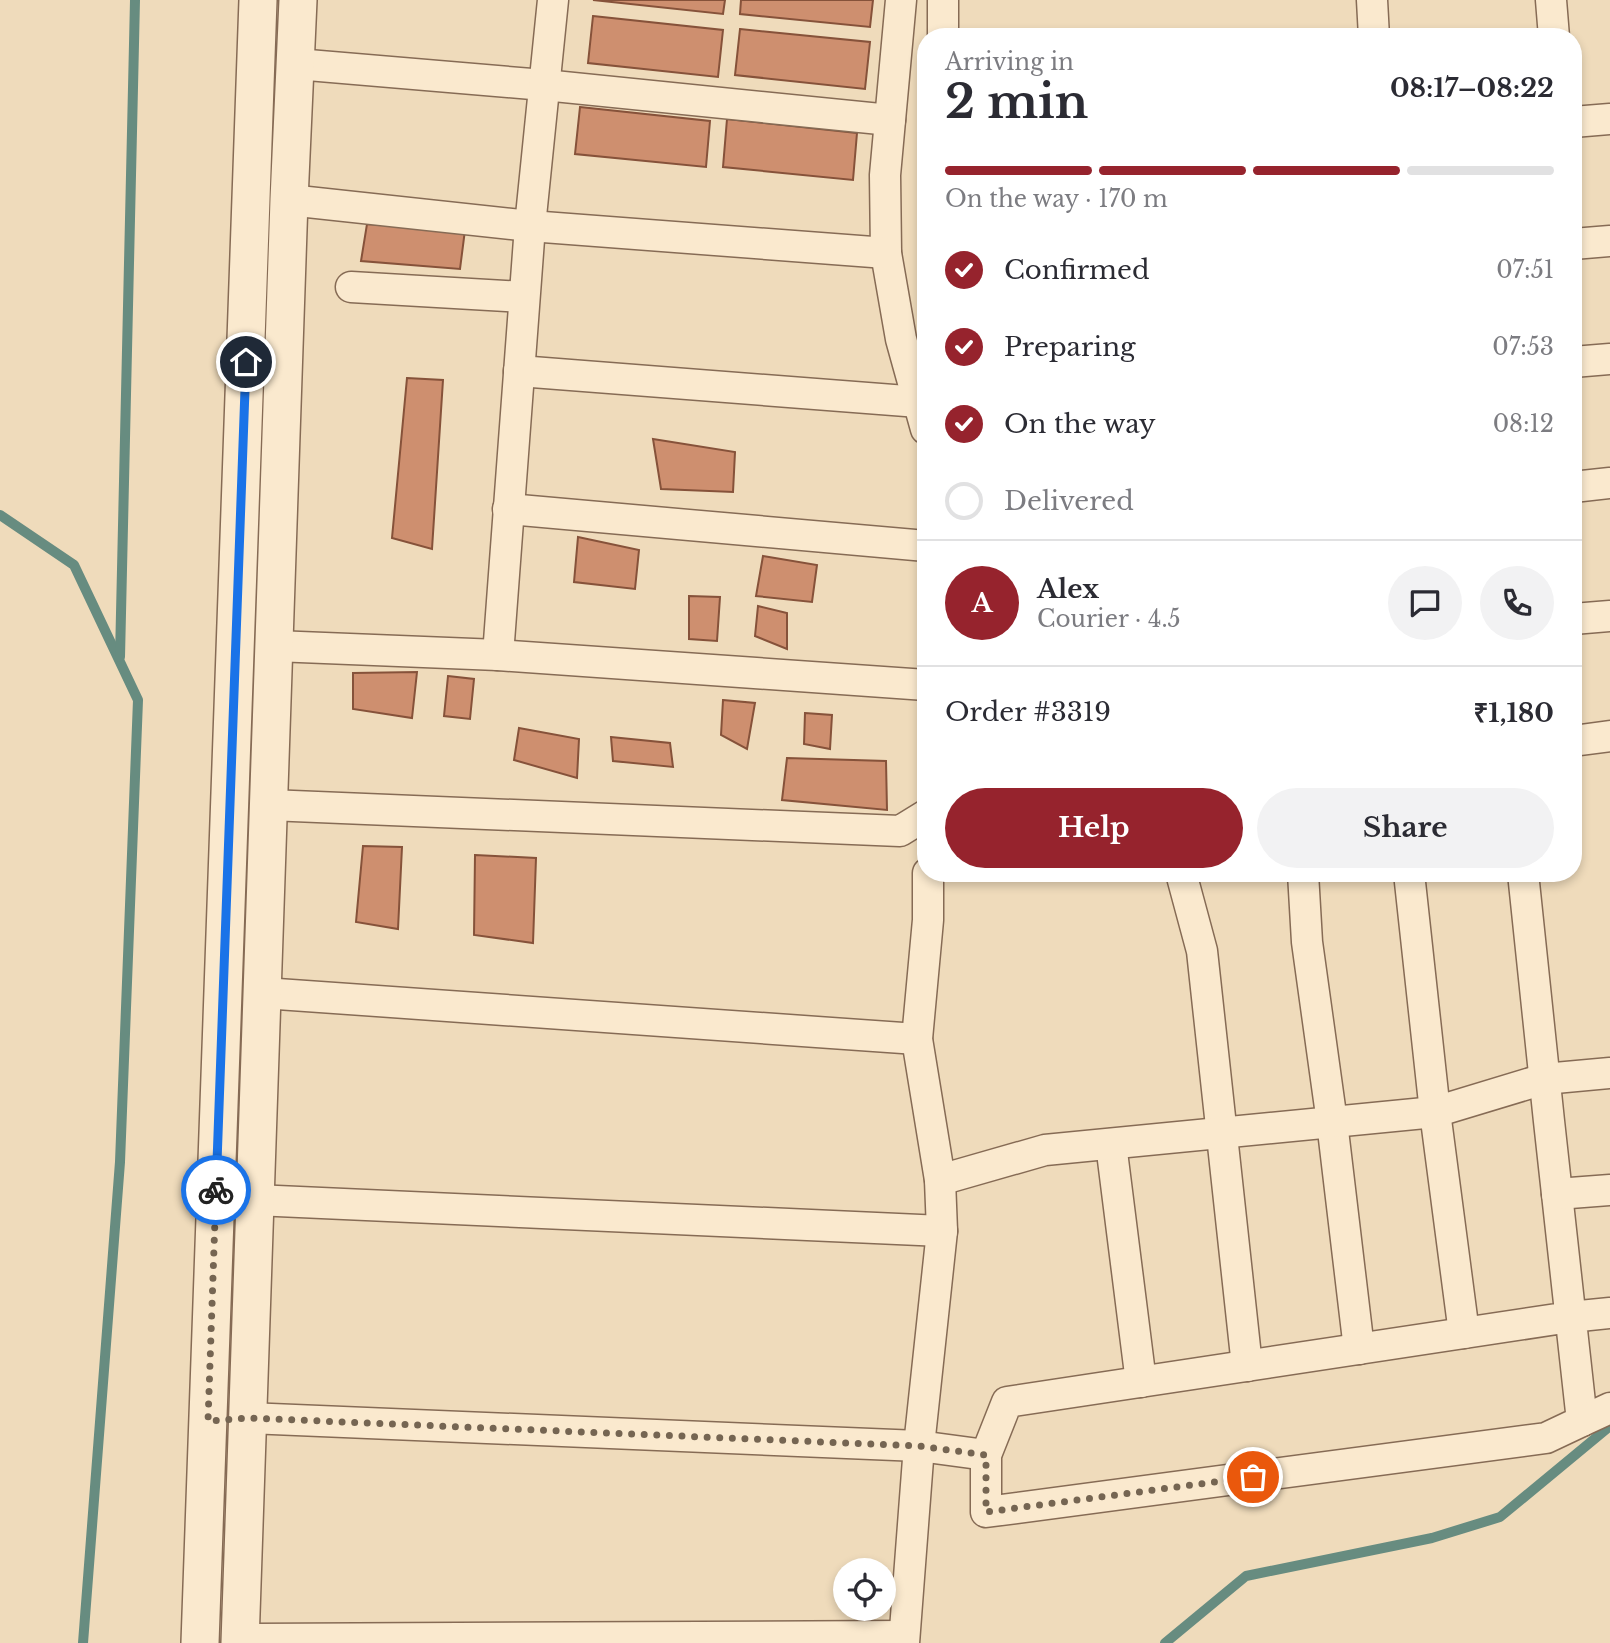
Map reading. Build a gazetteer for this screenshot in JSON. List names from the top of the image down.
{
  "page": {
    "heading": ["2 min", "Arriving in", "08:17–08:22"],
    "panel": [
      "Alex",
      "Courier · 4.5",
      "Order #3319",
      "₹1,180"
    ],
    "bar": "On the way · 170 m",
    "list": [
      ["Confirmed", "07:51"],
      ["Preparing", "07:53"],
      ["On the way", "08:12"],
      "Delivered"
    ],
    "round": "A",
    "buttons": ["Help", "Share"]
  }
}
